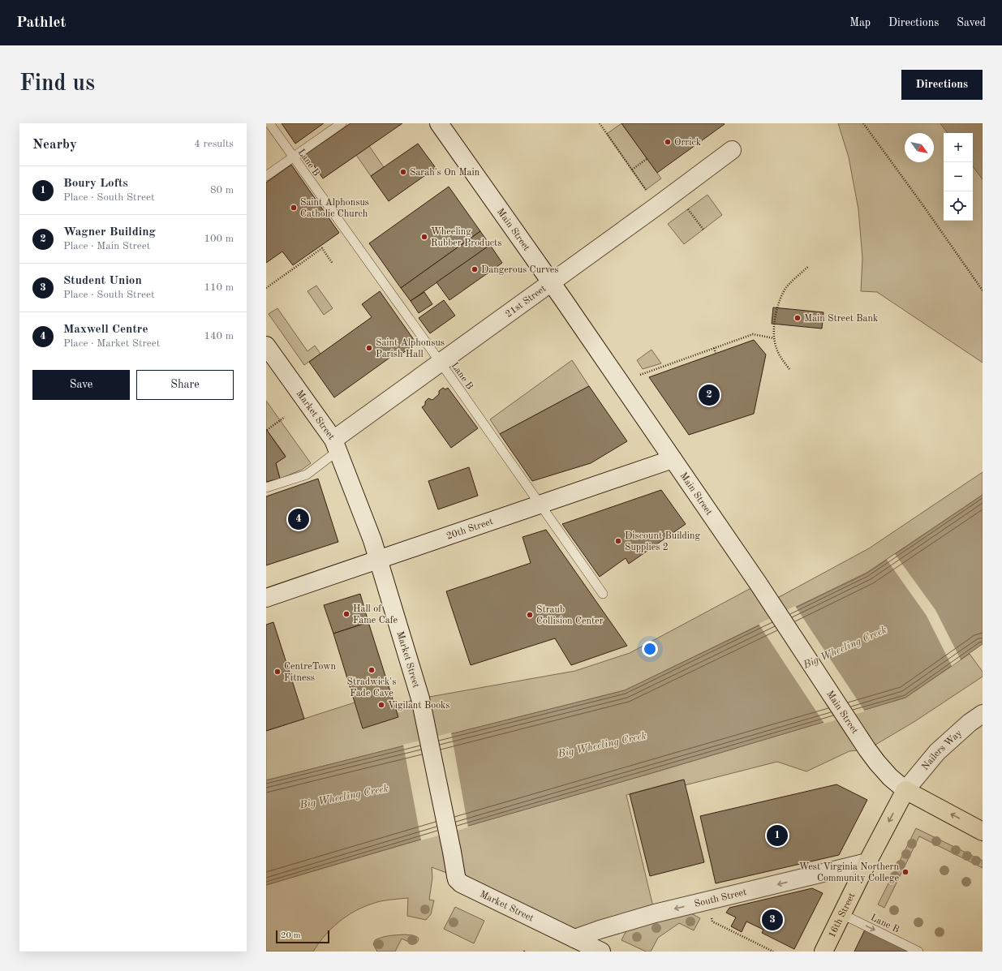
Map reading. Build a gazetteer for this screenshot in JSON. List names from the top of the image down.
{
  "streets": {
    "main road": ["Main Street", "16th Street"],
    "street": [
      "21st Street",
      "Market Street",
      "20th Street",
      "Nailers Way",
      "South Street"
    ],
    "lane": ["Lane B"]
  },
  "crossings": [
    ["Lane B", "21st Street"],
    ["Lane B", "20th Street"],
    ["Lane B", "16th Street"],
    ["Main Street", "21st Street"],
    ["Main Street", "20th Street"],
    ["Main Street", "Nailers Way"],
    ["Main Street", "16th Street"],
    ["21st Street", "Market Street"],
    ["Market Street", "20th Street"],
    ["Market Street", "South Street"],
    ["Nailers Way", "16th Street"],
    ["South Street", "16th Street"]
  ],
  "one_way": ["South Street", "16th Street"],
  "water": ["Big Wheeling Creek"],
  "places": [
    "Orrick",
    "Sarah's On Main",
    "Saint Alphonsus Catholic Church",
    "Wheeling Rubber Products",
    "Dangerous Curves",
    "Main Street Bank",
    "Saint Alphonsus Parish Hall",
    "Discount Building Supplies 2",
    "Hall of Fame Cafe",
    "Straub Collision Center",
    "Stradwick's Fade Cave",
    "CentreTown Fitness",
    "Vigilant Books",
    "West Virginia Northern Community College"
  ],
  "scale_bar": "20 m",
  "north": "bottom right",
  "page": {
    "header": "Pathlet",
    "nav": ["Map", "Directions", "Saved"],
    "buttons": [
      "Directions",
      ["Save", "Share"]
    ],
    "title": "Find us",
    "heading": ["Nearby", "4 results"],
    "map_buttons": ["+", "−"],
    "list": [
      {
        "mark": "1",
        "name": "Boury Lofts",
        "note": "Place · South Street",
        "value": "80 m"
      },
      {
        "mark": "2",
        "name": "Wagner Building",
        "note": "Place · Main Street",
        "value": "100 m"
      },
      {
        "mark": "3",
        "name": "Student Union",
        "note": "Place · South Street",
        "value": "110 m"
      },
      {
        "mark": "4",
        "name": "Maxwell Centre",
        "note": "Place · Market Street",
        "value": "140 m"
      }
    ],
    "pins": [
      "2",
      "4",
      "1",
      "3"
    ],
    "scale": "20 m"
  }
}
